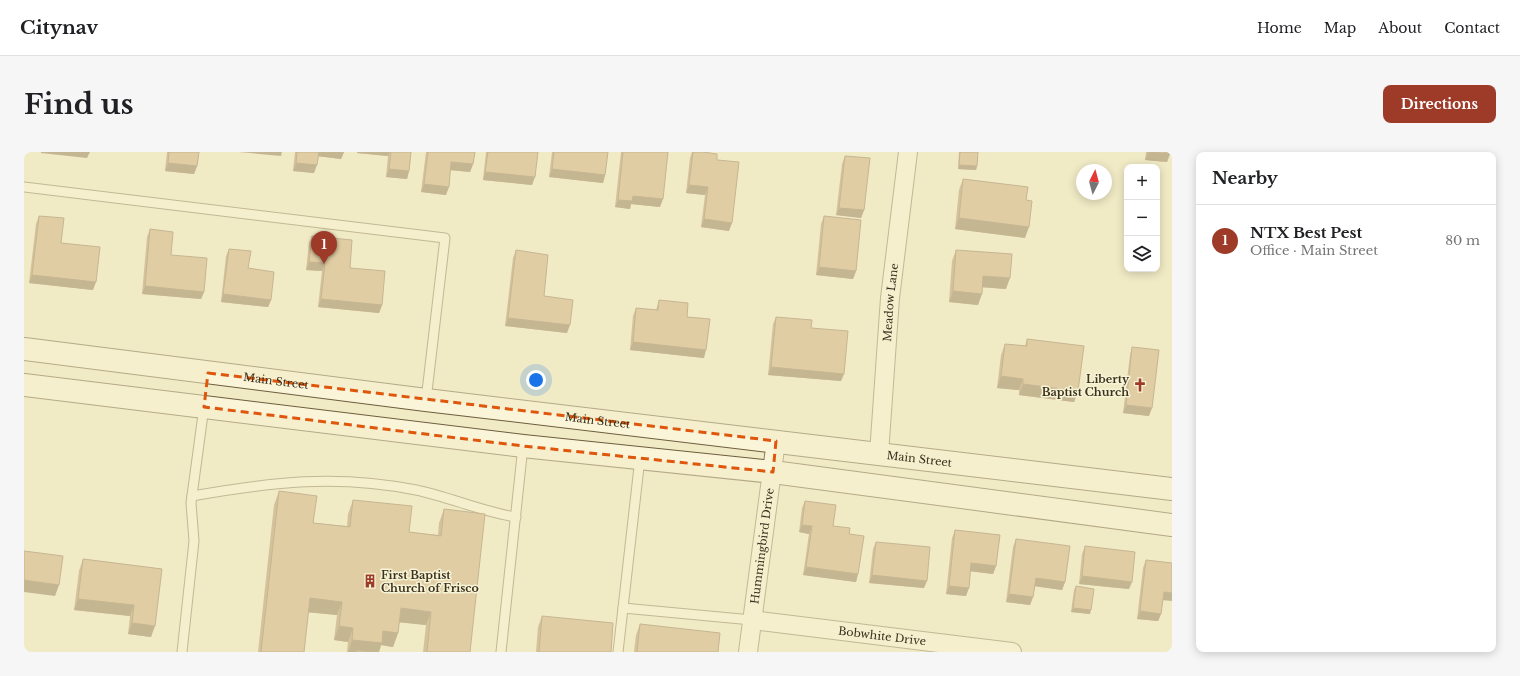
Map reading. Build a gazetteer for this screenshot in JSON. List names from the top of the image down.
{
  "streets": {
    "main road": ["Main Street"],
    "street": ["Meadow Lane", "Hummingbird Drive", "Bobwhite Drive"]
  },
  "crossings": [
    ["Meadow Lane", "Main Street"],
    ["Main Street", "Hummingbird Drive"],
    ["Hummingbird Drive", "Bobwhite Drive"]
  ],
  "places": {
    "church": ["Liberty Baptist Church"],
    "building": ["First Baptist Church of Frisco"]
  },
  "north": "top",
  "page": {
    "header": "Citynav",
    "nav": [
      "Home",
      "Map",
      "About",
      "Contact"
    ],
    "buttons": "Directions",
    "title": "Find us",
    "heading": "Nearby",
    "map_buttons": ["+", "−"],
    "list": [
      {
        "mark": "1",
        "name": "NTX Best Pest",
        "note": "Office · Main Street",
        "value": "80 m"
      }
    ],
    "pins": "1"
  }
}
